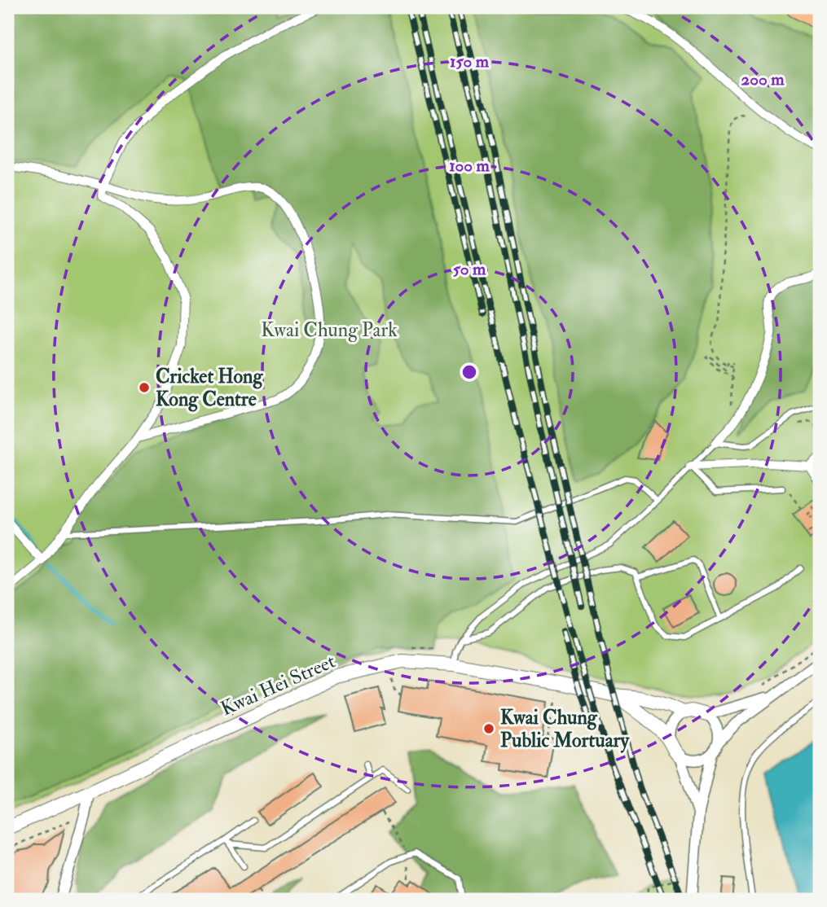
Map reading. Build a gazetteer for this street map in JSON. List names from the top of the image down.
{
  "streets": {
    "street": ["Kwai Hei Street"]
  },
  "parks": ["Kwai Chung Park"],
  "places": ["Cricket Hong Kong Centre", "Kwai Chung Public Mortuary"],
  "rings": [
    "150 m",
    "200 m",
    "100 m",
    "50 m"
  ]
}
